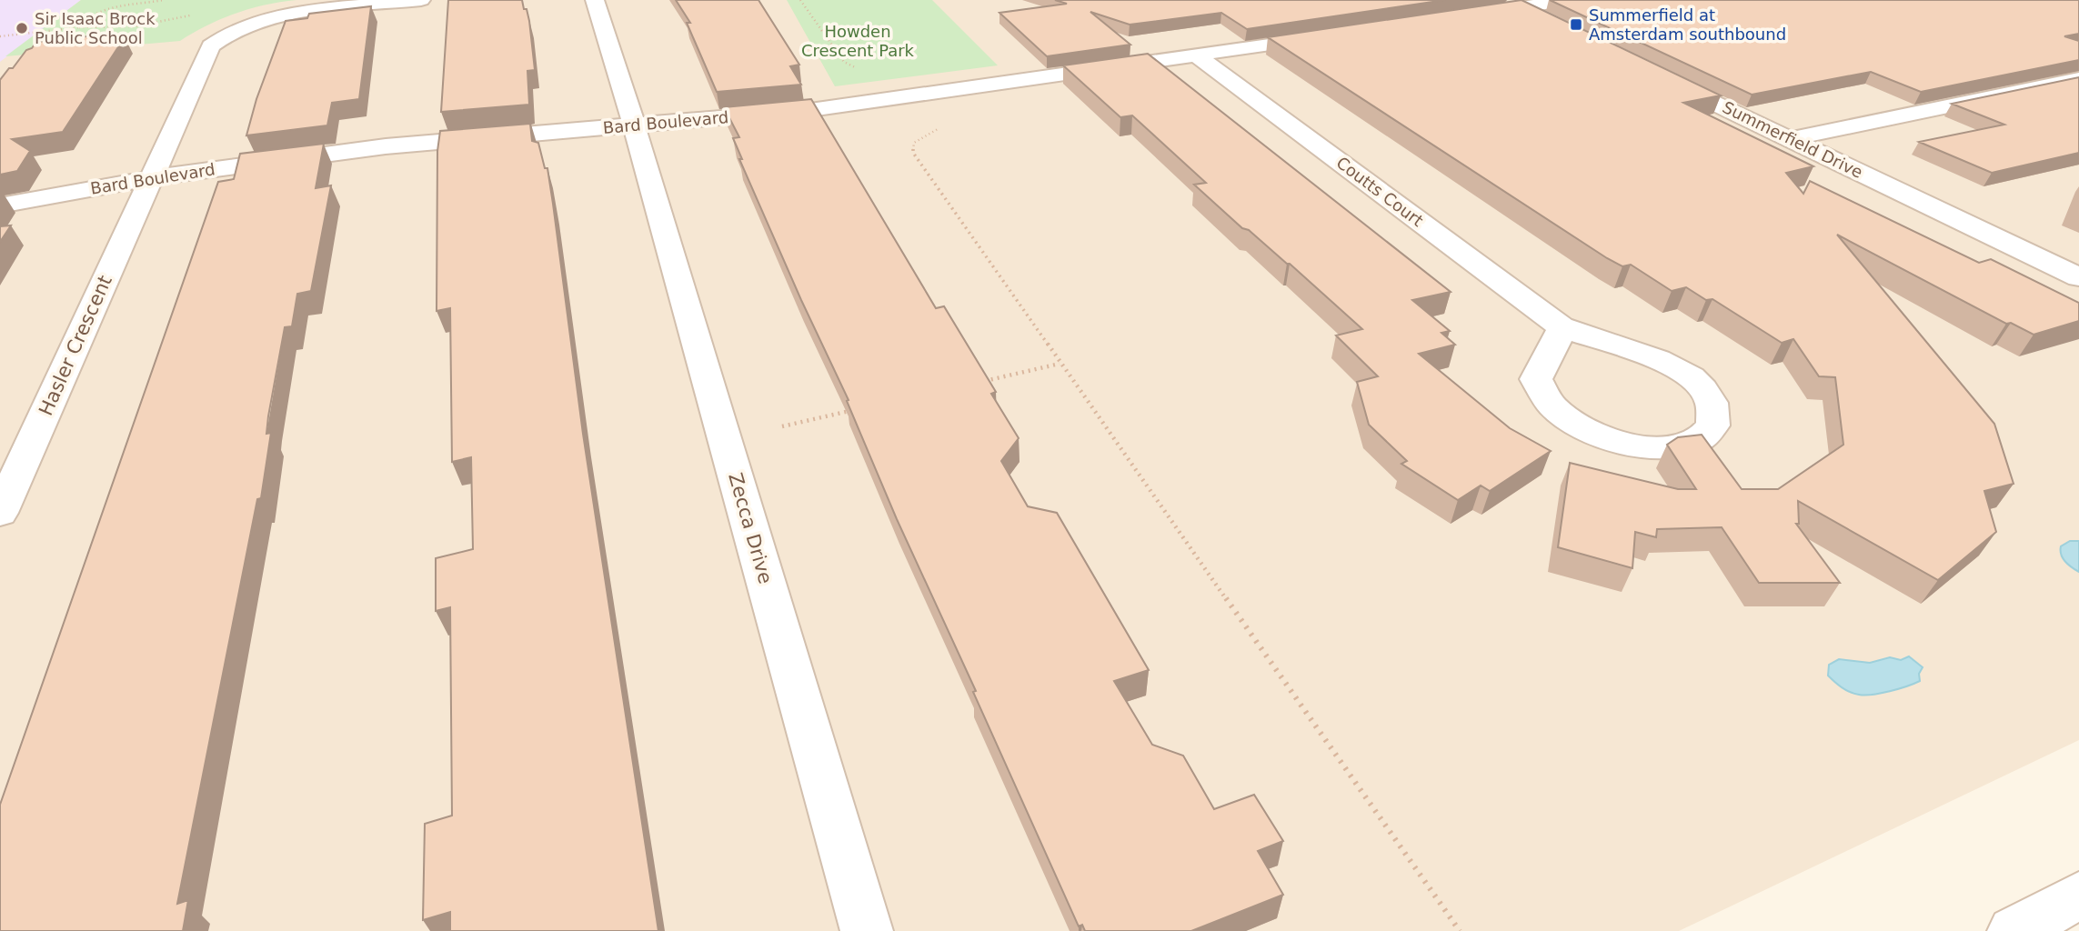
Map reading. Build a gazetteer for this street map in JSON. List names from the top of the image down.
{
  "streets": {
    "street": [
      "Bard Boulevard",
      "Summerfield Drive",
      "Coutts Court",
      "Hasler Crescent",
      "Zecca Drive"
    ]
  },
  "crossings": [
    ["Bard Boulevard", "Coutts Court"],
    ["Bard Boulevard", "Hasler Crescent"],
    ["Bard Boulevard", "Zecca Drive"]
  ],
  "parks": ["Howden Crescent Park"],
  "places": {
    "transit": ["Summerfield at Amsterdam southbound"],
    "other": ["Sir Isaac Brock Public School"]
  }
}
